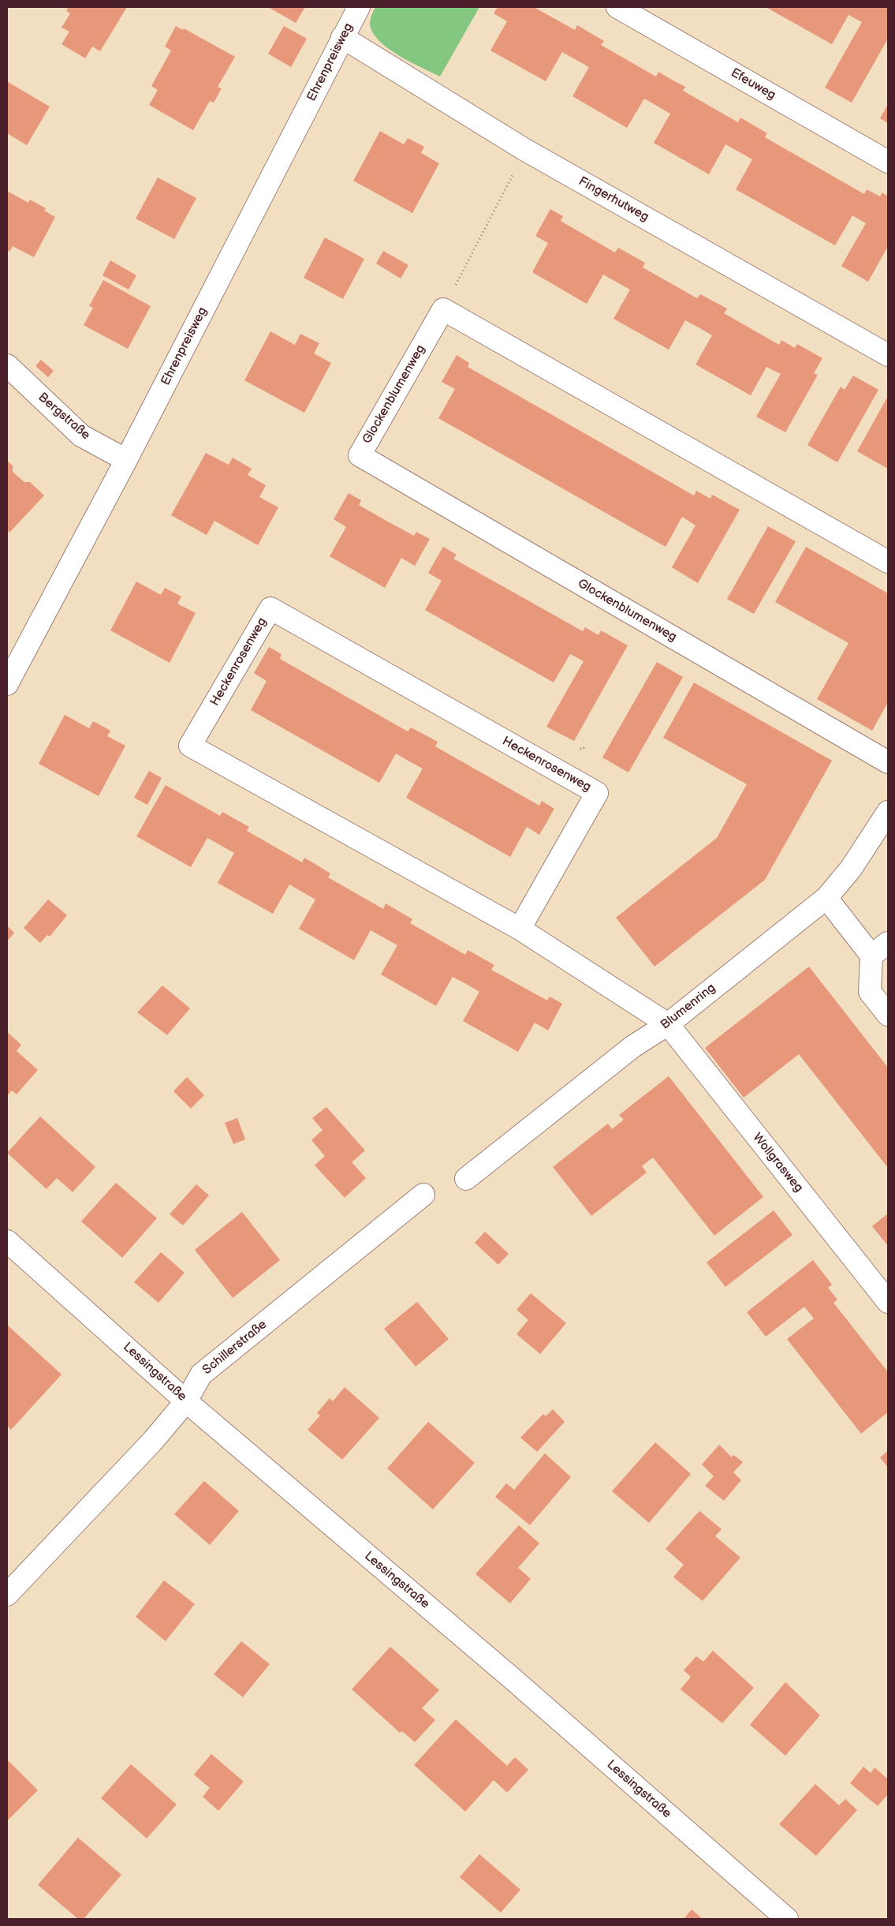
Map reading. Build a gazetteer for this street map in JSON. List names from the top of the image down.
{
  "streets": {
    "street": [
      "Ehrenpreisweg",
      "Efeuweg",
      "Fingerhutweg",
      "Glockenblumenweg",
      "Bergstraße",
      "Heckenrosenweg",
      "Blumenring",
      "Wollgrasweg",
      "Schillerstraße",
      "Lessingstraße"
    ]
  },
  "crossings": [
    ["Ehrenpreisweg", "Fingerhutweg"],
    ["Ehrenpreisweg", "Bergstraße"],
    ["Heckenrosenweg", "Blumenring"],
    ["Heckenrosenweg", "Wollgrasweg"],
    ["Blumenring", "Wollgrasweg"],
    ["Schillerstraße", "Lessingstraße"]
  ]
}
